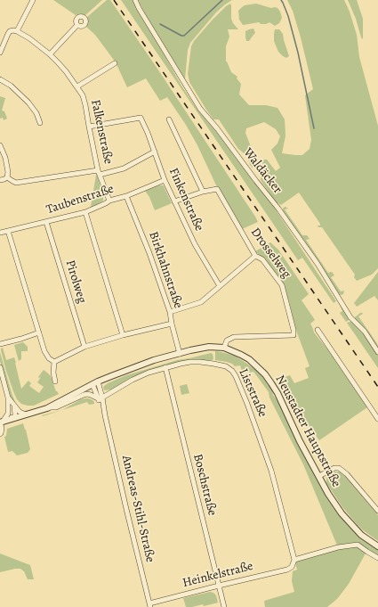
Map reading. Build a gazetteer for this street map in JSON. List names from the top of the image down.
{
  "streets": {
    "street": [
      "Falkenstraße",
      "Waldäcker",
      "Taubenstraße",
      "Finkenstraße",
      "Drosselweg",
      "Birkhahnstraße",
      "Pirolweg",
      "Liststraße",
      "Neustadter Hauptstraße",
      "Boschstraße",
      "Andreas-Stihl-Straße",
      "Heinkelstraße"
    ]
  },
  "crossings": [
    ["Falkenstraße", "Taubenstraße"],
    ["Falkenstraße", "Finkenstraße"],
    ["Taubenstraße", "Finkenstraße"],
    ["Taubenstraße", "Birkhahnstraße"],
    ["Taubenstraße", "Pirolweg"],
    ["Drosselweg", "Neustadter Hauptstraße"],
    ["Birkhahnstraße", "Neustadter Hauptstraße"],
    ["Liststraße", "Neustadter Hauptstraße"],
    ["Liststraße", "Boschstraße"],
    ["Liststraße", "Andreas-Stihl-Straße"],
    ["Liststraße", "Heinkelstraße"],
    ["Neustadter Hauptstraße", "Andreas-Stihl-Straße"],
    ["Boschstraße", "Heinkelstraße"],
    ["Andreas-Stihl-Straße", "Heinkelstraße"]
  ]
}
